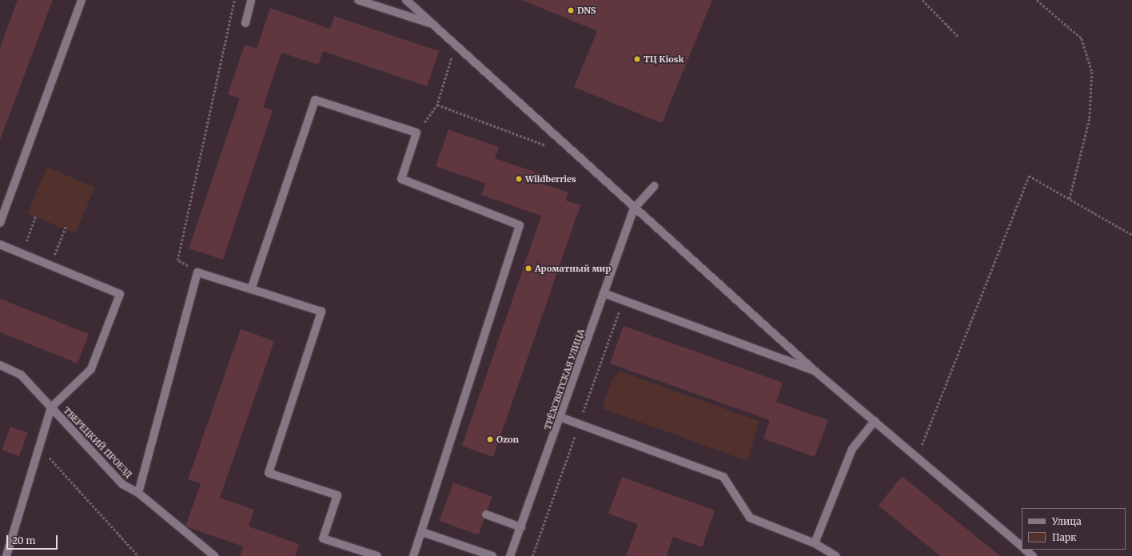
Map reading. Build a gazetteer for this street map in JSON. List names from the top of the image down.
{
  "streets": {
    "lane": ["ТРЁХСВЯТСКАЯ УЛИЦА", "ТВЕРЕЦКИЙ ПРОЕЗД"]
  },
  "places": [
    "DNS",
    "ТЦ Kiosk",
    "Wildberries",
    "Ароматный мир",
    "Ozon"
  ],
  "legend": ["Улица", "Парк"],
  "scale_bar": "20 m"
}
